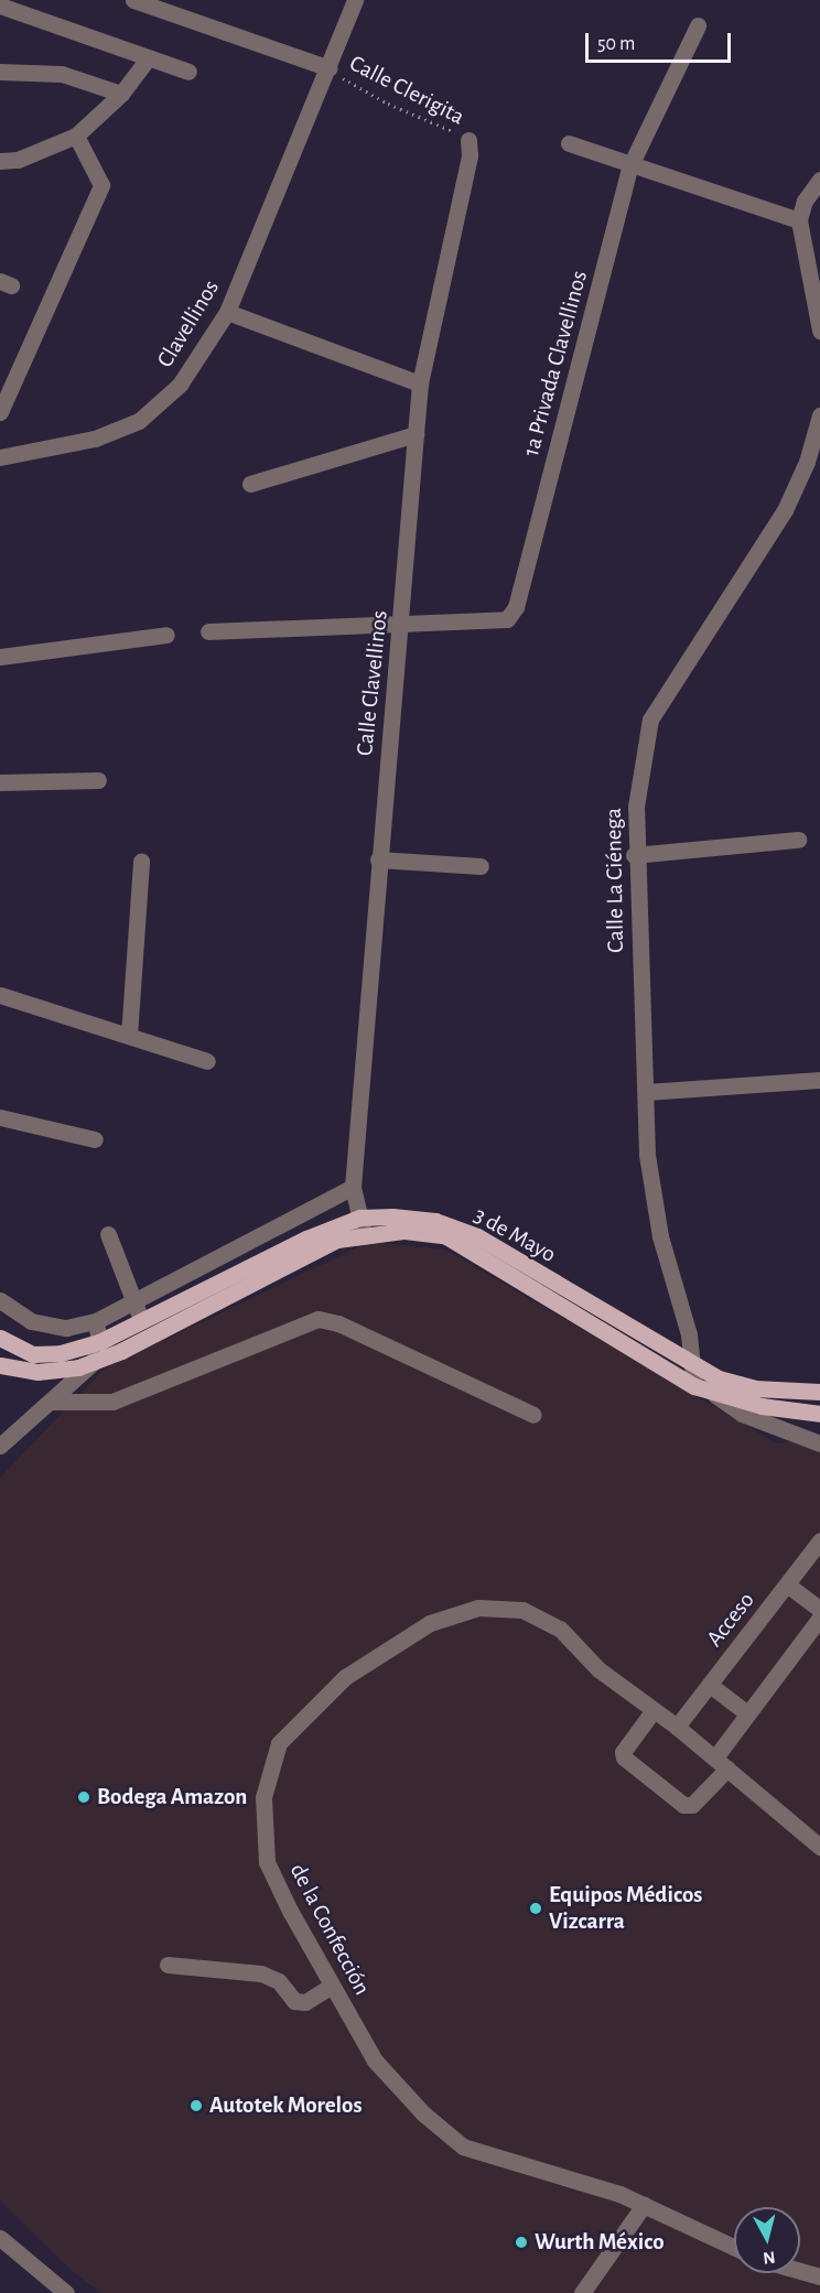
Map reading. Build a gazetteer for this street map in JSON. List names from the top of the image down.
{
  "streets": {
    "main road": ["3 de Mayo"],
    "street": [
      "Clavellinos",
      "1a Privada Clavellinos",
      "Calle Clavellinos",
      "Calle La Ciénega",
      "Acceso",
      "de la Confección"
    ],
    "path": ["Calle Clerigita"]
  },
  "crossings": [
    ["Calle Clerigita", "Clavellinos"],
    ["Calle Clerigita", "Calle Clavellinos"],
    ["1a Privada Clavellinos", "Calle Clavellinos"],
    ["Calle Clavellinos", "3 de Mayo"],
    ["Calle La Ciénega", "3 de Mayo"],
    ["Acceso", "de la Confección"]
  ],
  "places": [
    "Bodega Amazon",
    "Equipos Médicos Vizcarra",
    "Autotek Morelos",
    "Wurth México"
  ],
  "scale_bar": "50 m",
  "north": "bottom"
}
